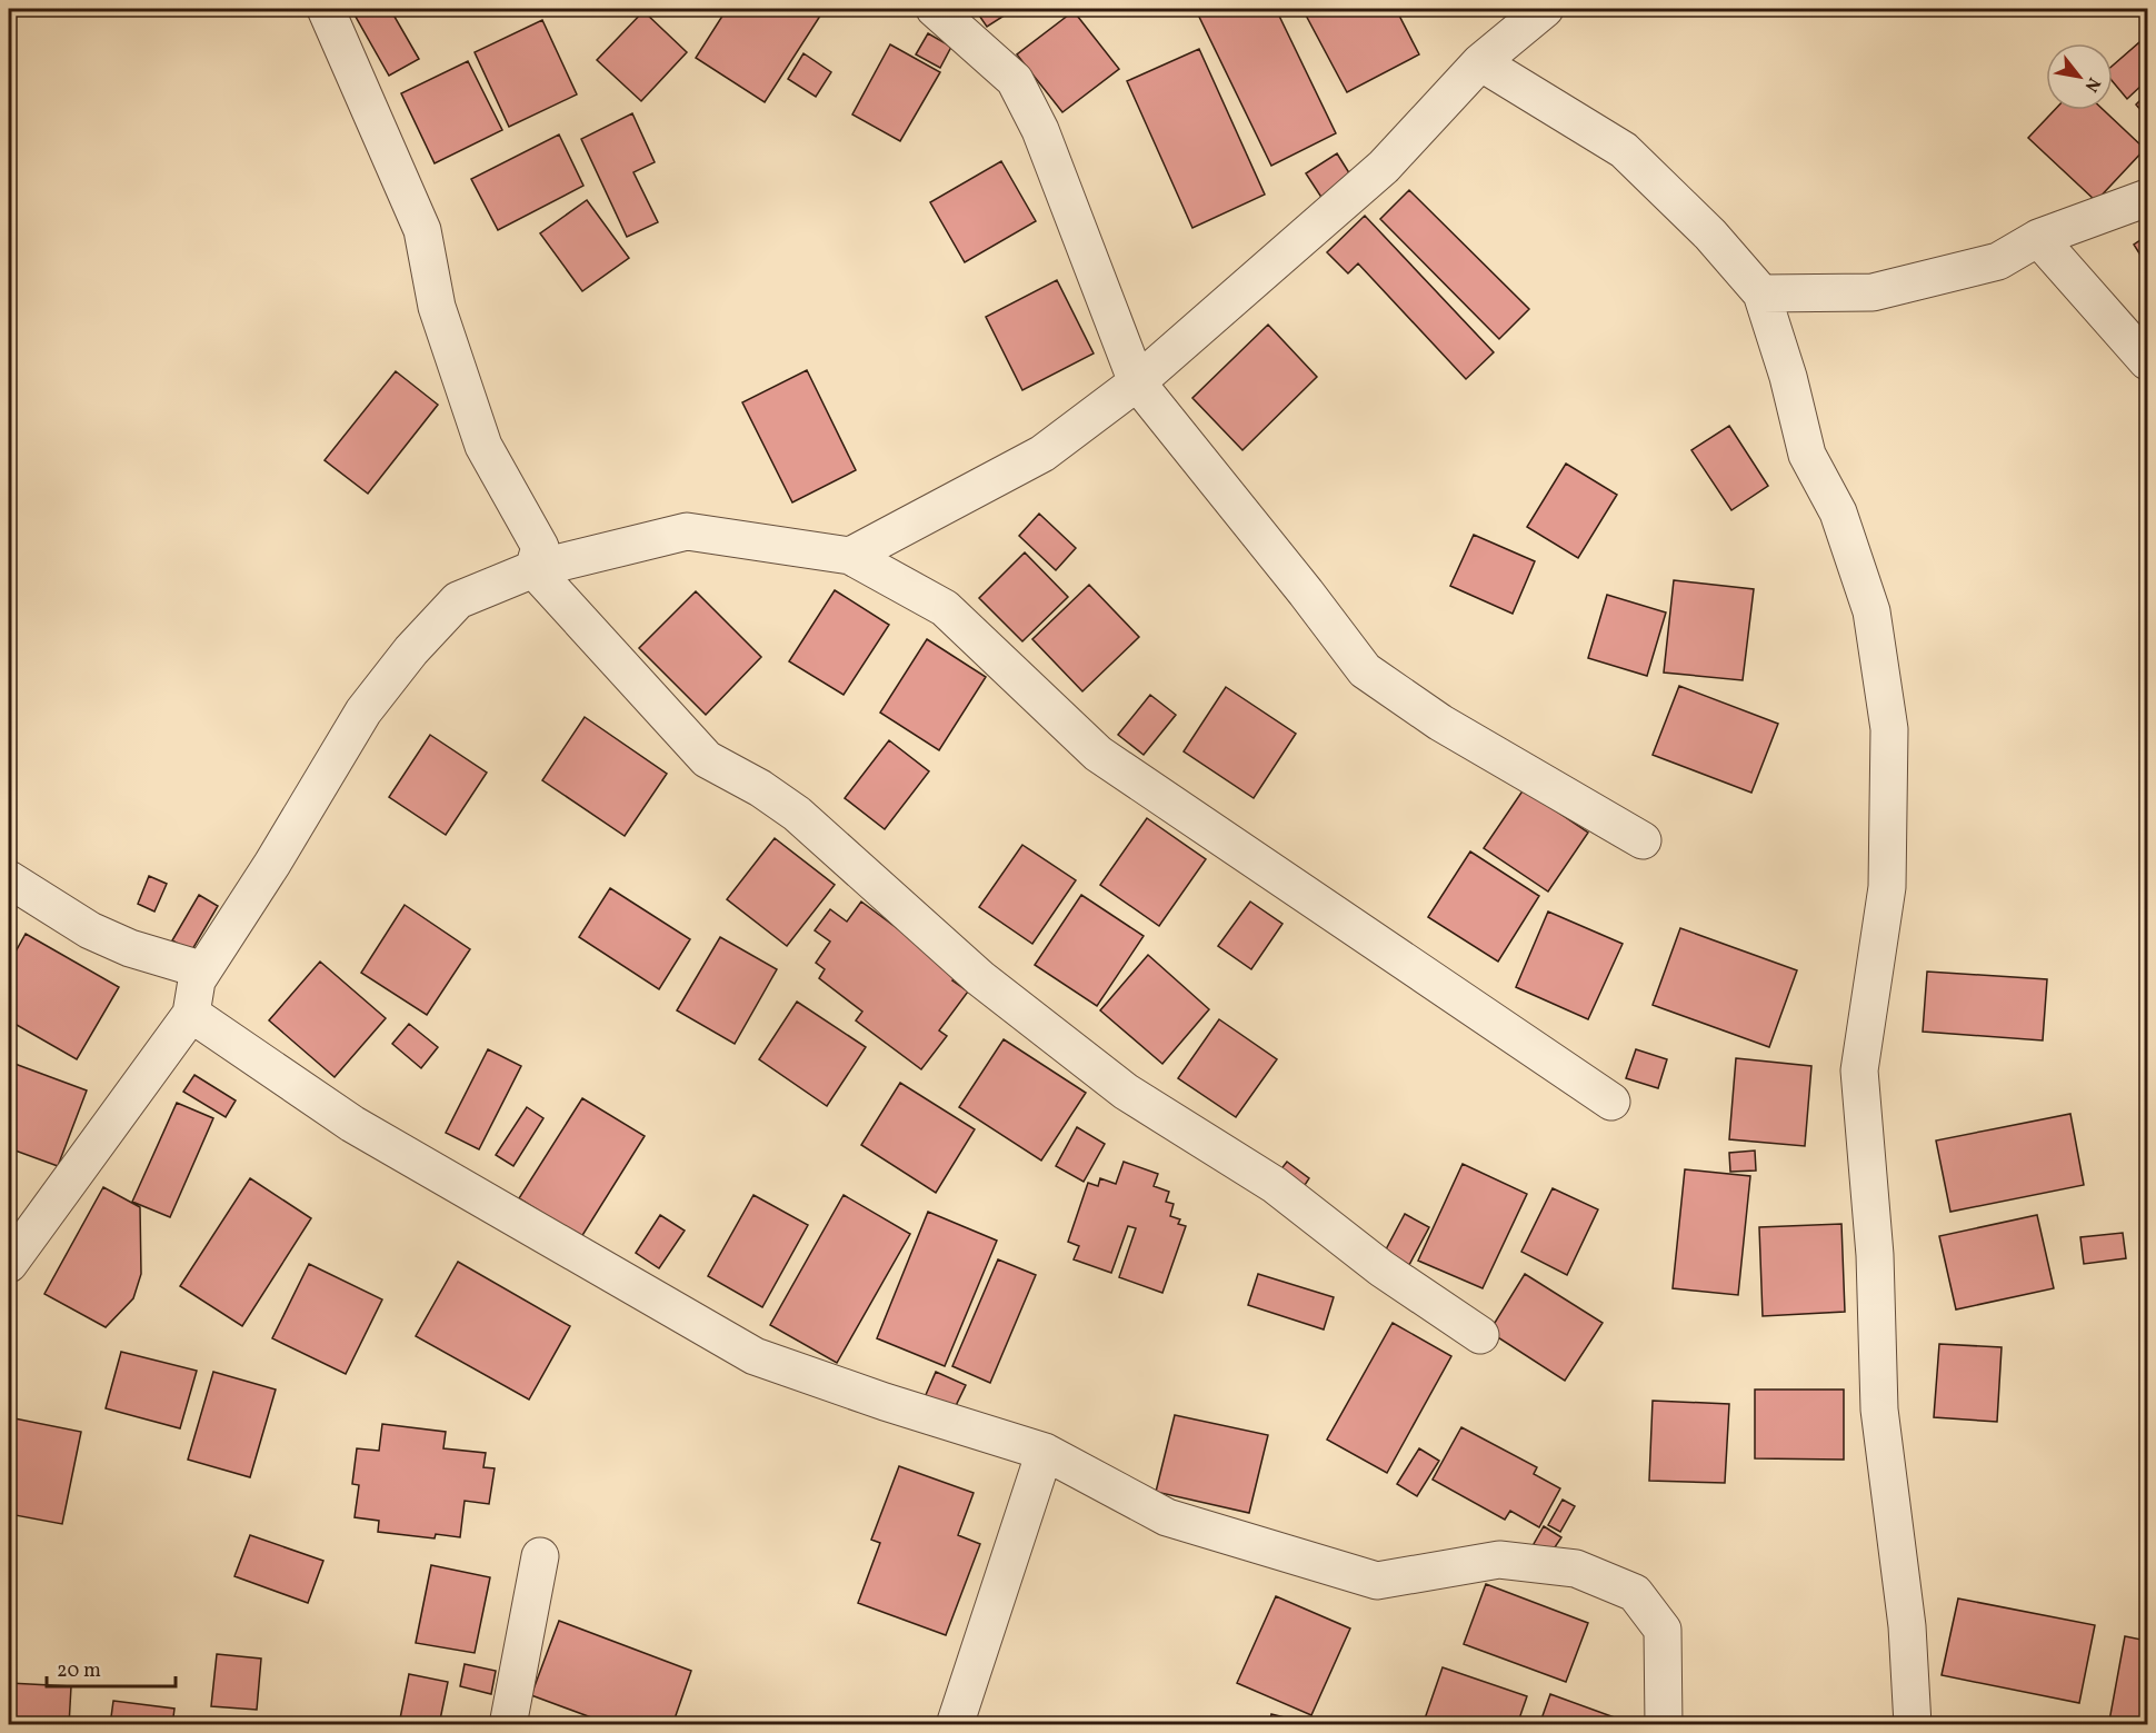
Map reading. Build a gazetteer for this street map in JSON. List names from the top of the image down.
{
  "scale_bar": "20 m",
  "north": "bottom right"
}
